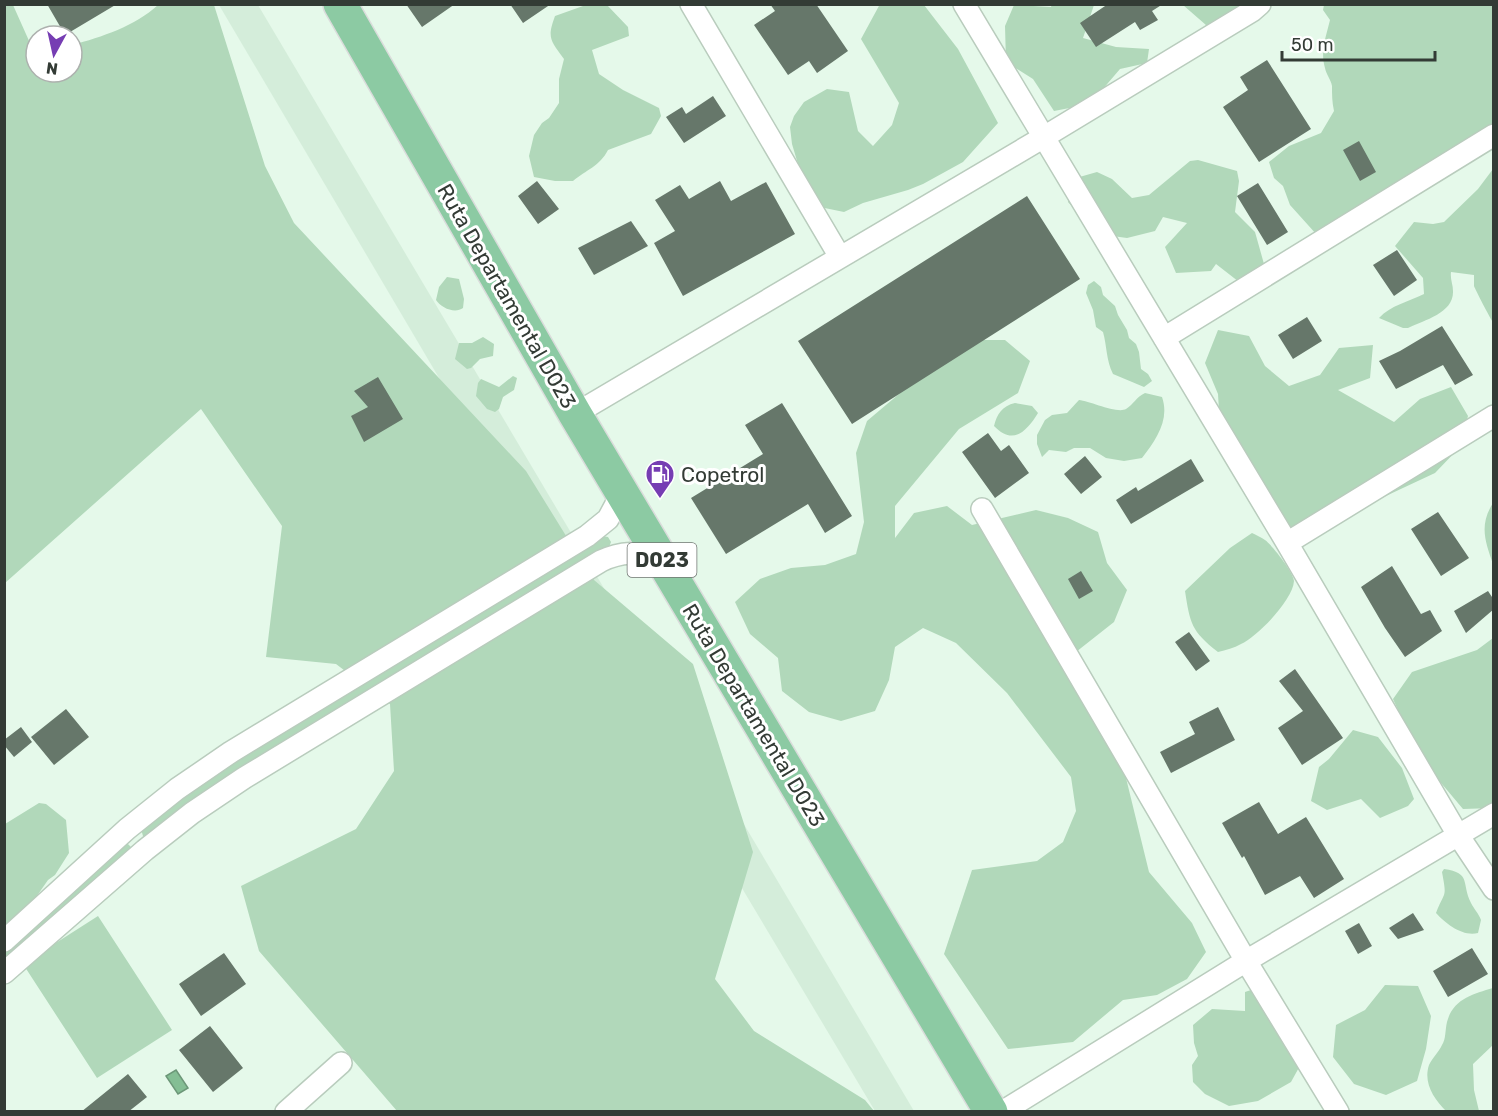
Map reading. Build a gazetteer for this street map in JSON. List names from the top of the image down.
{
  "streets": {
    "main road": ["Ruta Departamental D023", "D023"]
  },
  "places": {
    "fuel station": ["Copetrol"]
  },
  "scale_bar": "50 m",
  "north": "bottom"
}
